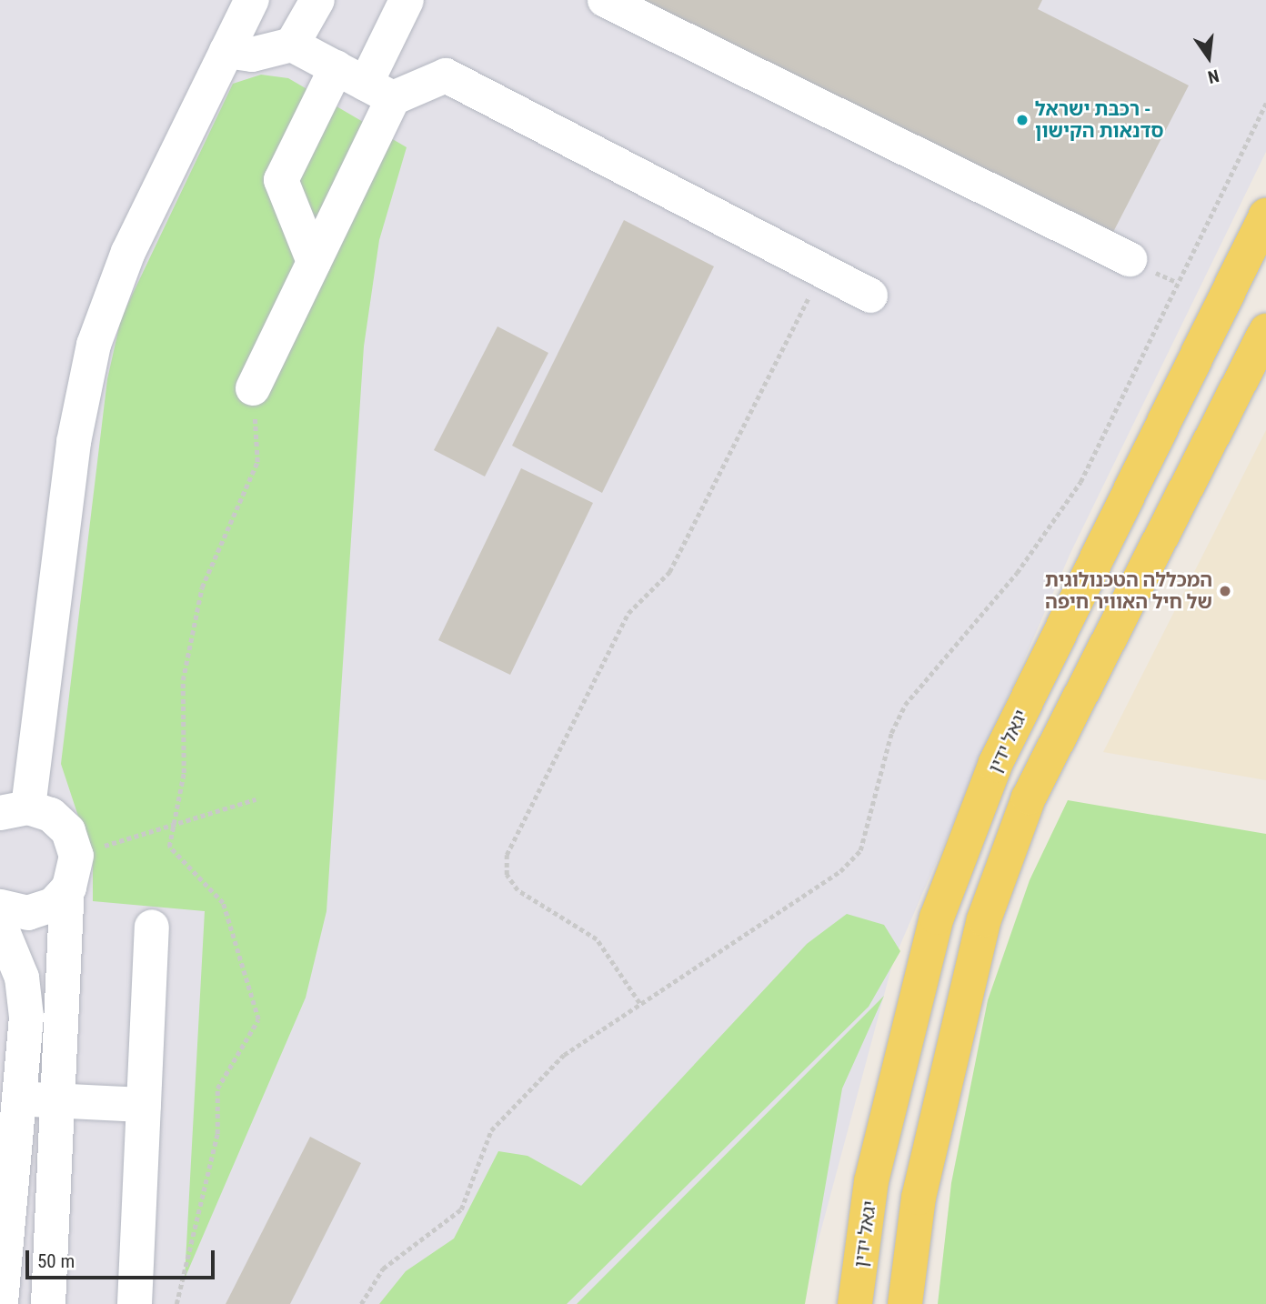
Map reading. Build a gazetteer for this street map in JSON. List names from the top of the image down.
{
  "streets": {
    "main road": ["יגאל ידין"]
  },
  "places": ["רכבת ישראל - סדנאות הקישון", "המכללה הטכנולוגית של חיל האוויר חיפה"],
  "scale_bar": "50 m",
  "north": "bottom"
}
